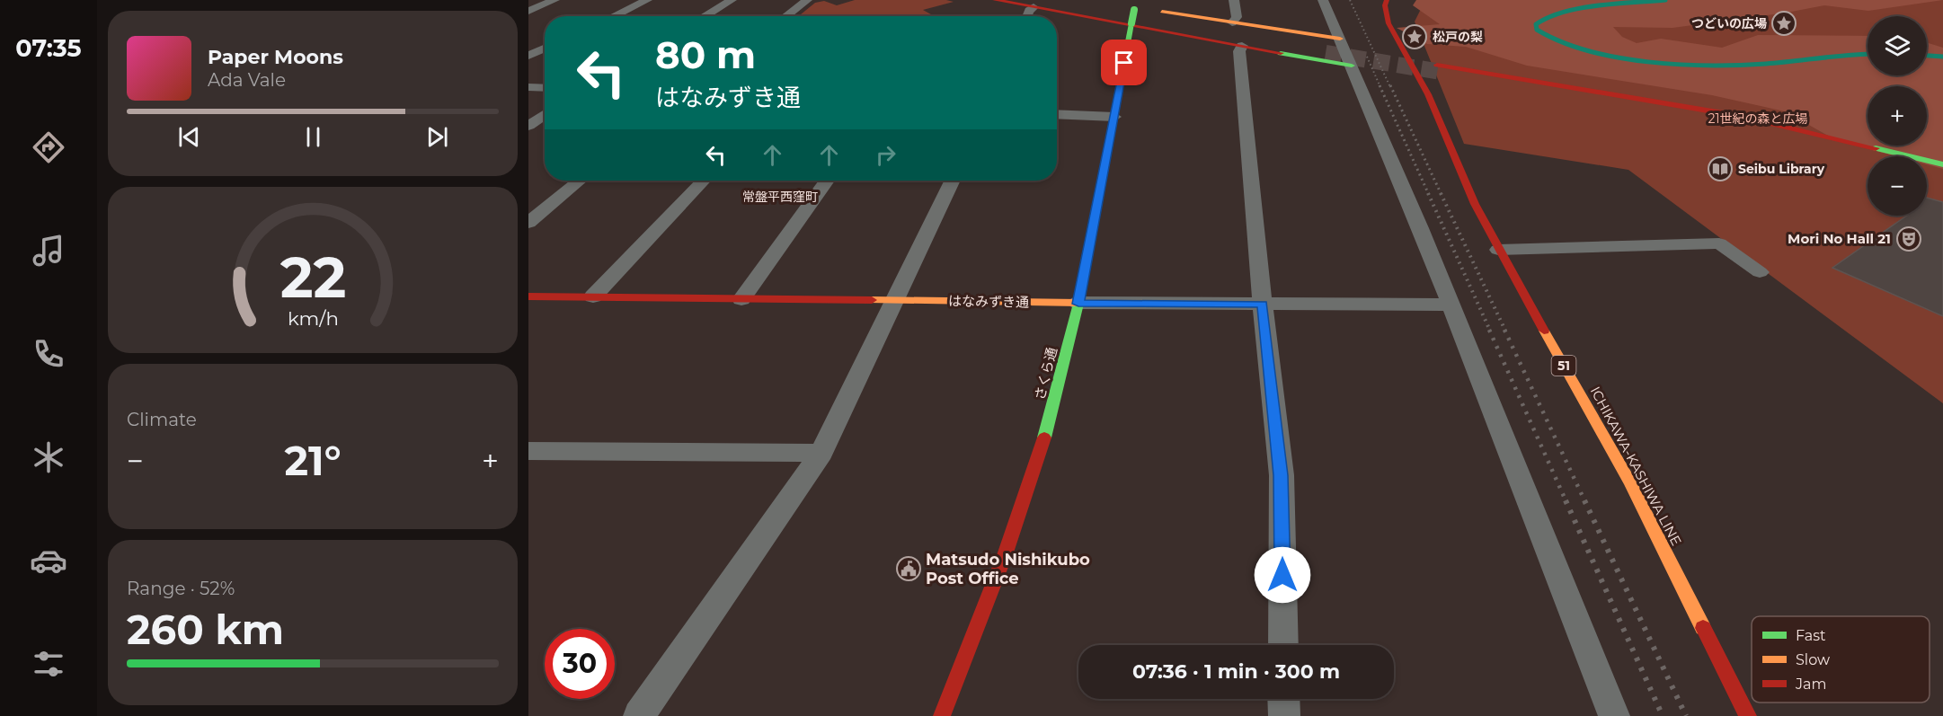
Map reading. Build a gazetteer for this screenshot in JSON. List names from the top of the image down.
{
  "streets": {
    "street": [
      "はなみずき通",
      "51",
      "さくら通",
      "ICHIKAWA-KASHIWA LINE"
    ]
  },
  "crossings": [
    ["はなみずき通", "さくら通"]
  ],
  "districts": ["常盤平西窪町"],
  "parks": ["21世紀の森と広場"],
  "places": {
    "place": ["つどいの広場", "松戸の梨"],
    "library": ["Seibu Library"],
    "theatre": ["Mori No Hall 21"],
    "public building": ["Matsudo Nishikubo Post Office"]
  },
  "legend": ["Fast", "Slow", "Jam"],
  "page": {
    "tabs": "07:35",
    "map_buttons": ["+", "−"],
    "turn": ["80 m", "はなみずき通"],
    "song": ["Paper Moons", "Ada Vale"],
    "tile": [
      "Climate",
      ["Range · 52%", "260 km"]
    ],
    "heat": ["−", "21°", "+"],
    "limit": "30",
    "trip": "07:36 · 1 min · 300 m",
    "gauge": ["22", "km/h"]
  }
}
